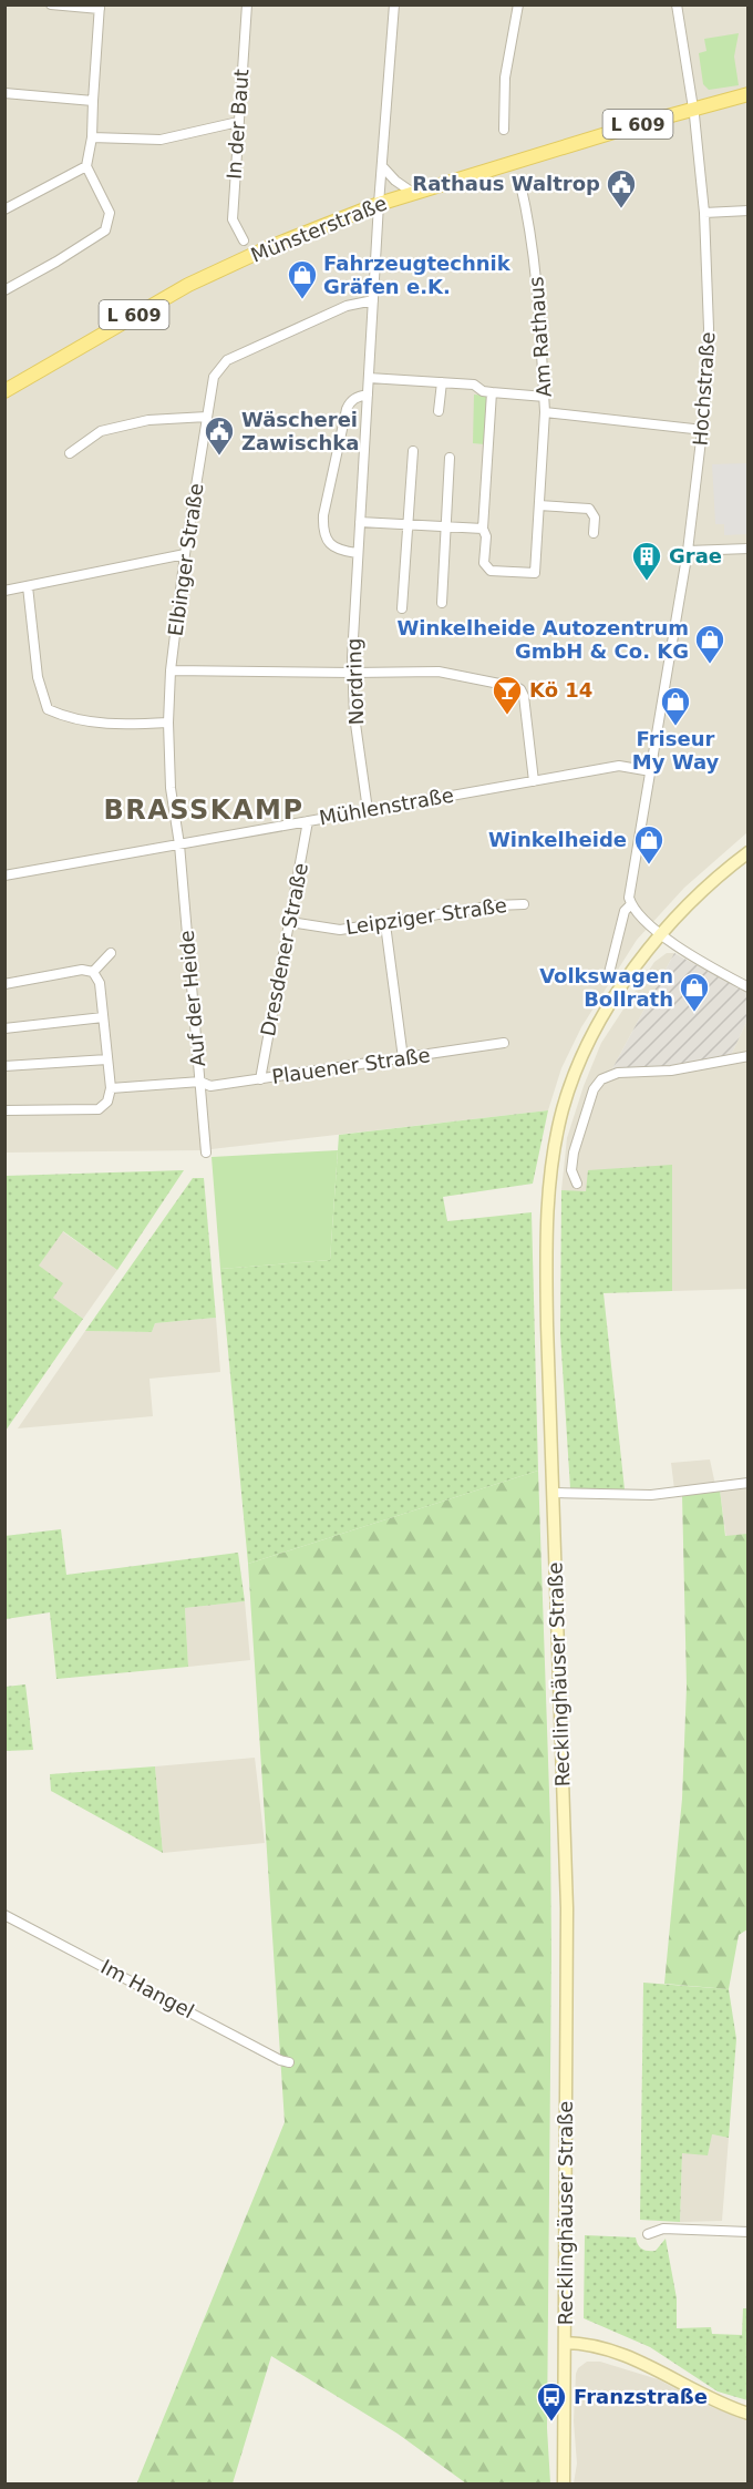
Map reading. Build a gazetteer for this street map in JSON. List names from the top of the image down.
{
  "streets": {
    "main road": ["L 609", "Münsterstraße", "Recklinghäuser Straße"],
    "street": [
      "In der Baut",
      "Am Rathaus",
      "Hochstraße",
      "Elbinger Straße",
      "Nordring",
      "Mühlenstraße",
      "Leipziger Straße",
      "Dresdener Straße",
      "Auf der Heide",
      "Plauener Straße",
      "Im Hangel"
    ]
  },
  "crossings": [
    ["L 609", "Münsterstraße"],
    ["L 609", "Hochstraße"],
    ["Münsterstraße", "Hochstraße"],
    ["Münsterstraße", "Nordring"],
    ["Am Rathaus", "Hochstraße"],
    ["Hochstraße", "Mühlenstraße"],
    ["Elbinger Straße", "Nordring"],
    ["Elbinger Straße", "Mühlenstraße"],
    ["Elbinger Straße", "Auf der Heide"],
    ["Nordring", "Mühlenstraße"],
    ["Mühlenstraße", "Dresdener Straße"],
    ["Mühlenstraße", "Auf der Heide"],
    ["Leipziger Straße", "Dresdener Straße"],
    ["Dresdener Straße", "Plauener Straße"],
    ["Auf der Heide", "Plauener Straße"]
  ],
  "districts": ["BRASSKAMP"],
  "places": {
    "public building": ["Rathaus Waltrop", "Wäscherei Zawischka"],
    "shop": [
      "Fahrzeugtechnik Gräfen e.K.",
      "Winkelheide Autozentrum GmbH & Co. KG",
      "Friseur My Way",
      "Winkelheide",
      "Volkswagen Bollrath"
    ],
    "building": ["Grae"],
    "bar": ["Kö 14"],
    "bus stop": ["Franzstraße"]
  }
}
